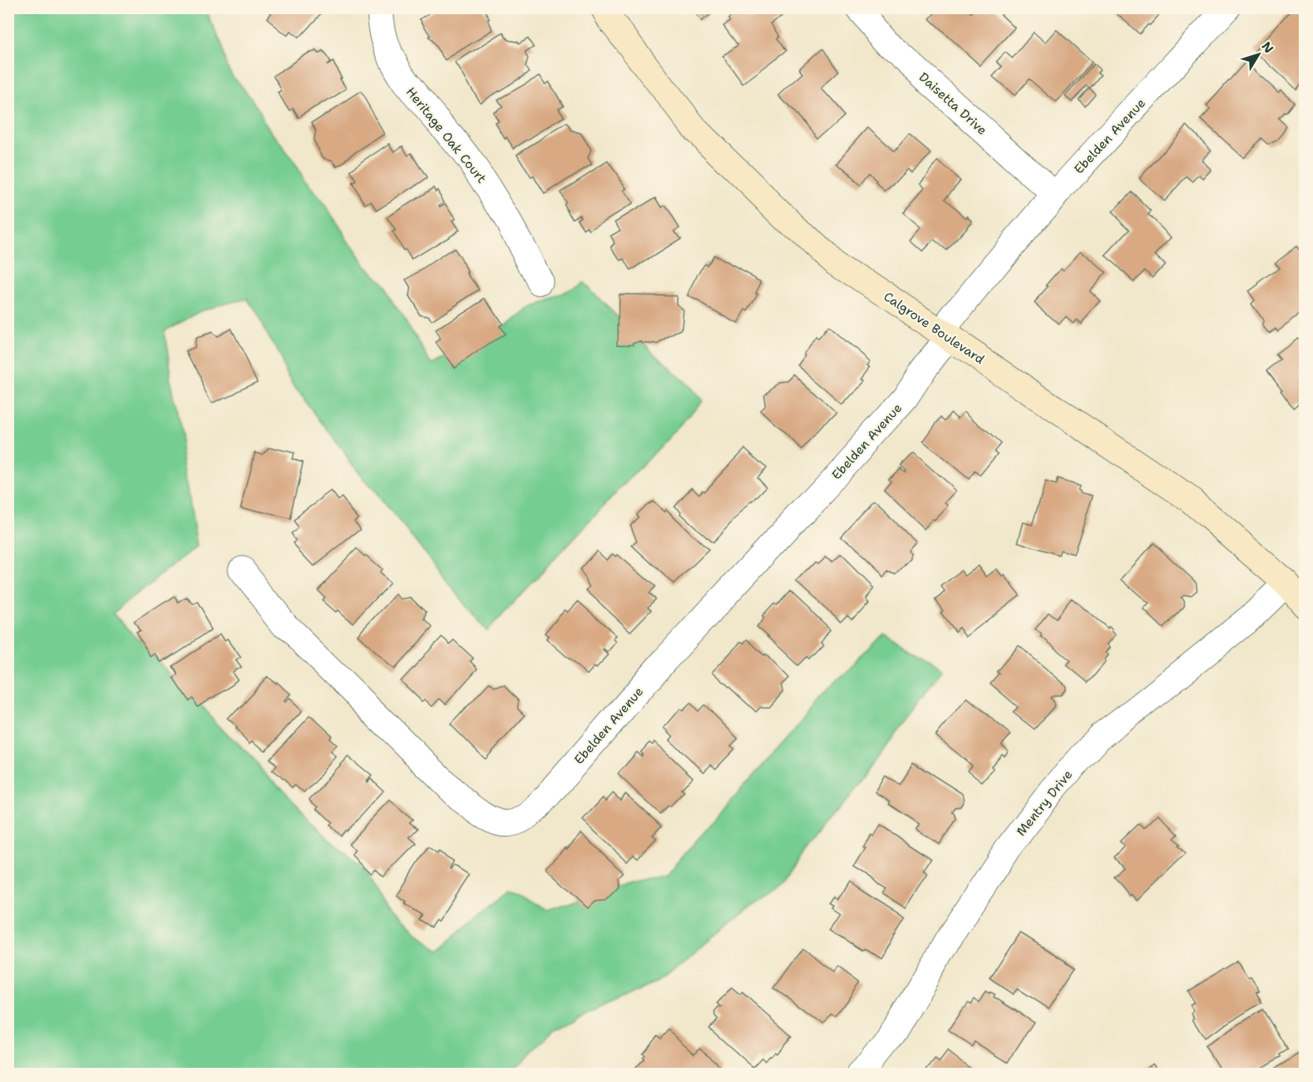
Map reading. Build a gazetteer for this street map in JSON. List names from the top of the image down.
{
  "streets": {
    "street": [
      "Daisetta Drive",
      "Heritage Oak Court",
      "Ebelden Avenue",
      "Calgrove Boulevard",
      "Mentry Drive"
    ]
  },
  "crossings": [
    ["Daisetta Drive", "Ebelden Avenue"],
    ["Ebelden Avenue", "Calgrove Boulevard"],
    ["Calgrove Boulevard", "Mentry Drive"]
  ],
  "north": "top right"
}
